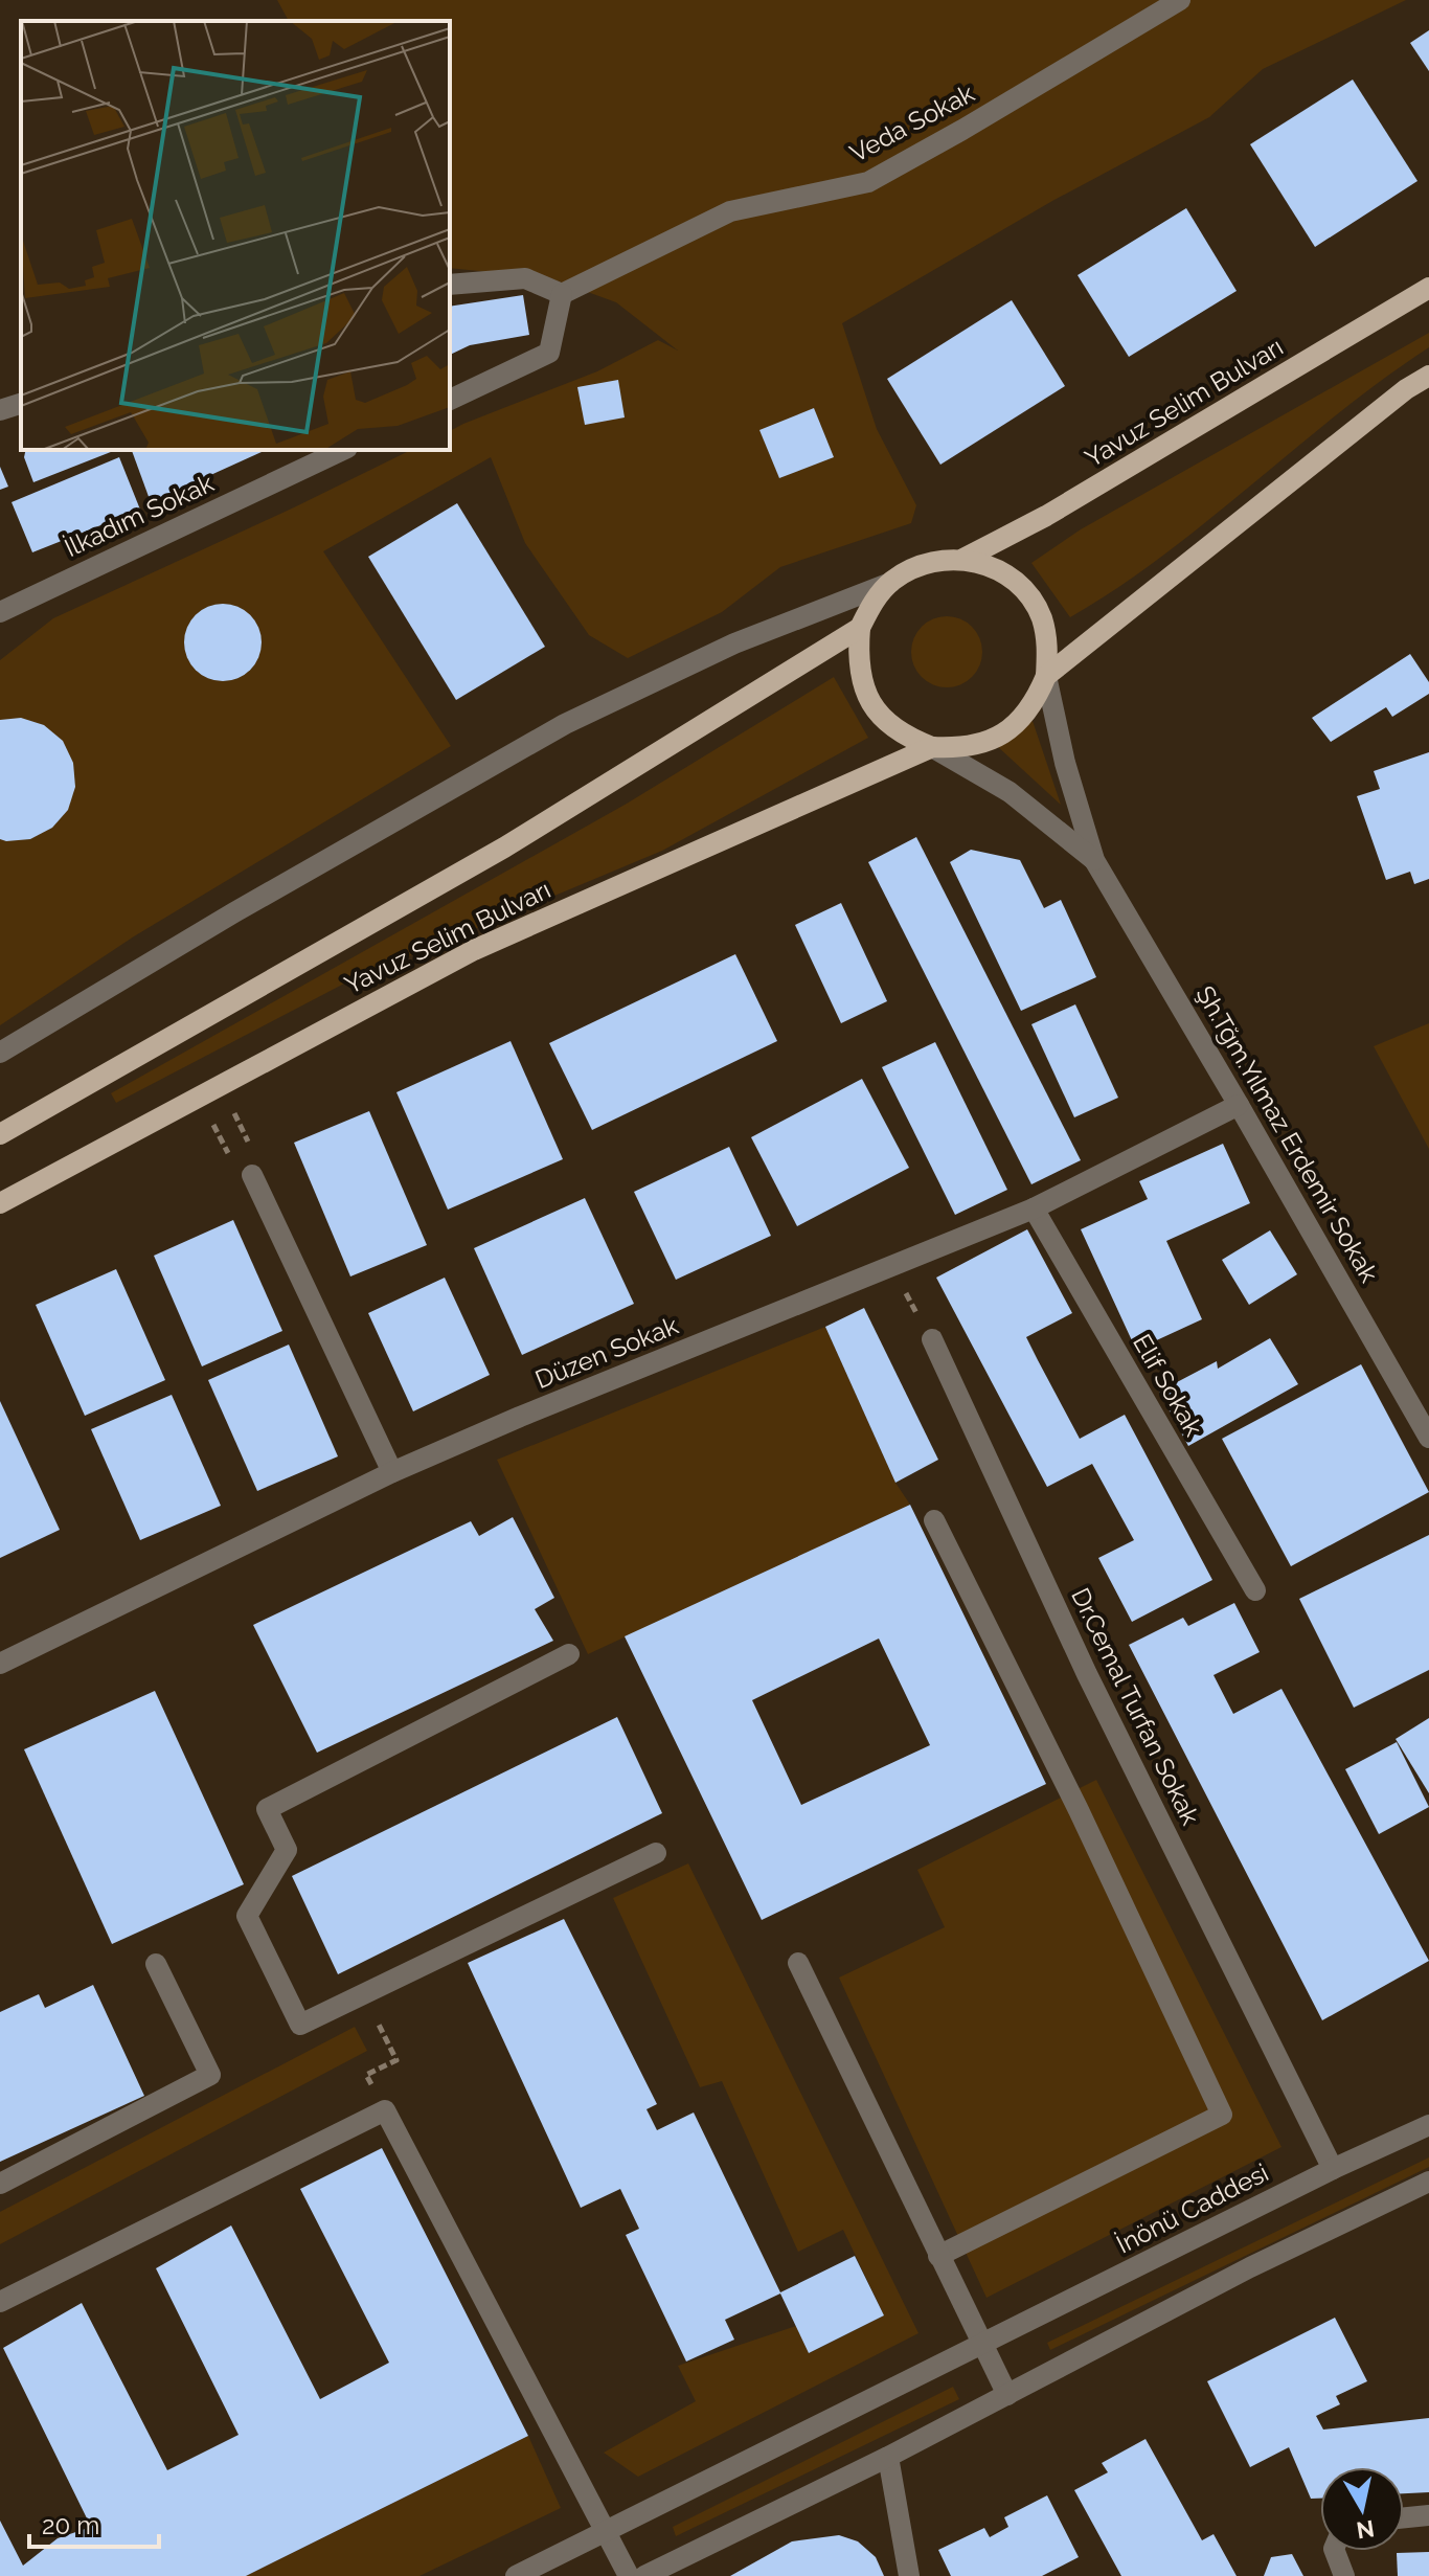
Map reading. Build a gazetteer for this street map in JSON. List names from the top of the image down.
{
  "streets": {
    "main road": ["Yavuz Selim Bulvarı"],
    "street": [
      "Veda Sokak",
      "İlkadım Sokak",
      "Şh.Tğm.Yılmaz Erdemir Sokak",
      "Düzen Sokak",
      "Elif Sokak",
      "Dr.Cemal Turfan Sokak",
      "İnönü Caddesi"
    ]
  },
  "crossings": [
    ["Yavuz Selim Bulvarı", "Şh.Tğm.Yılmaz Erdemir Sokak"],
    ["Şh.Tğm.Yılmaz Erdemir Sokak", "Düzen Sokak"],
    ["Düzen Sokak", "Elif Sokak"],
    ["Dr.Cemal Turfan Sokak", "İnönü Caddesi"]
  ],
  "scale_bar": "20 m",
  "north": "bottom"
}
